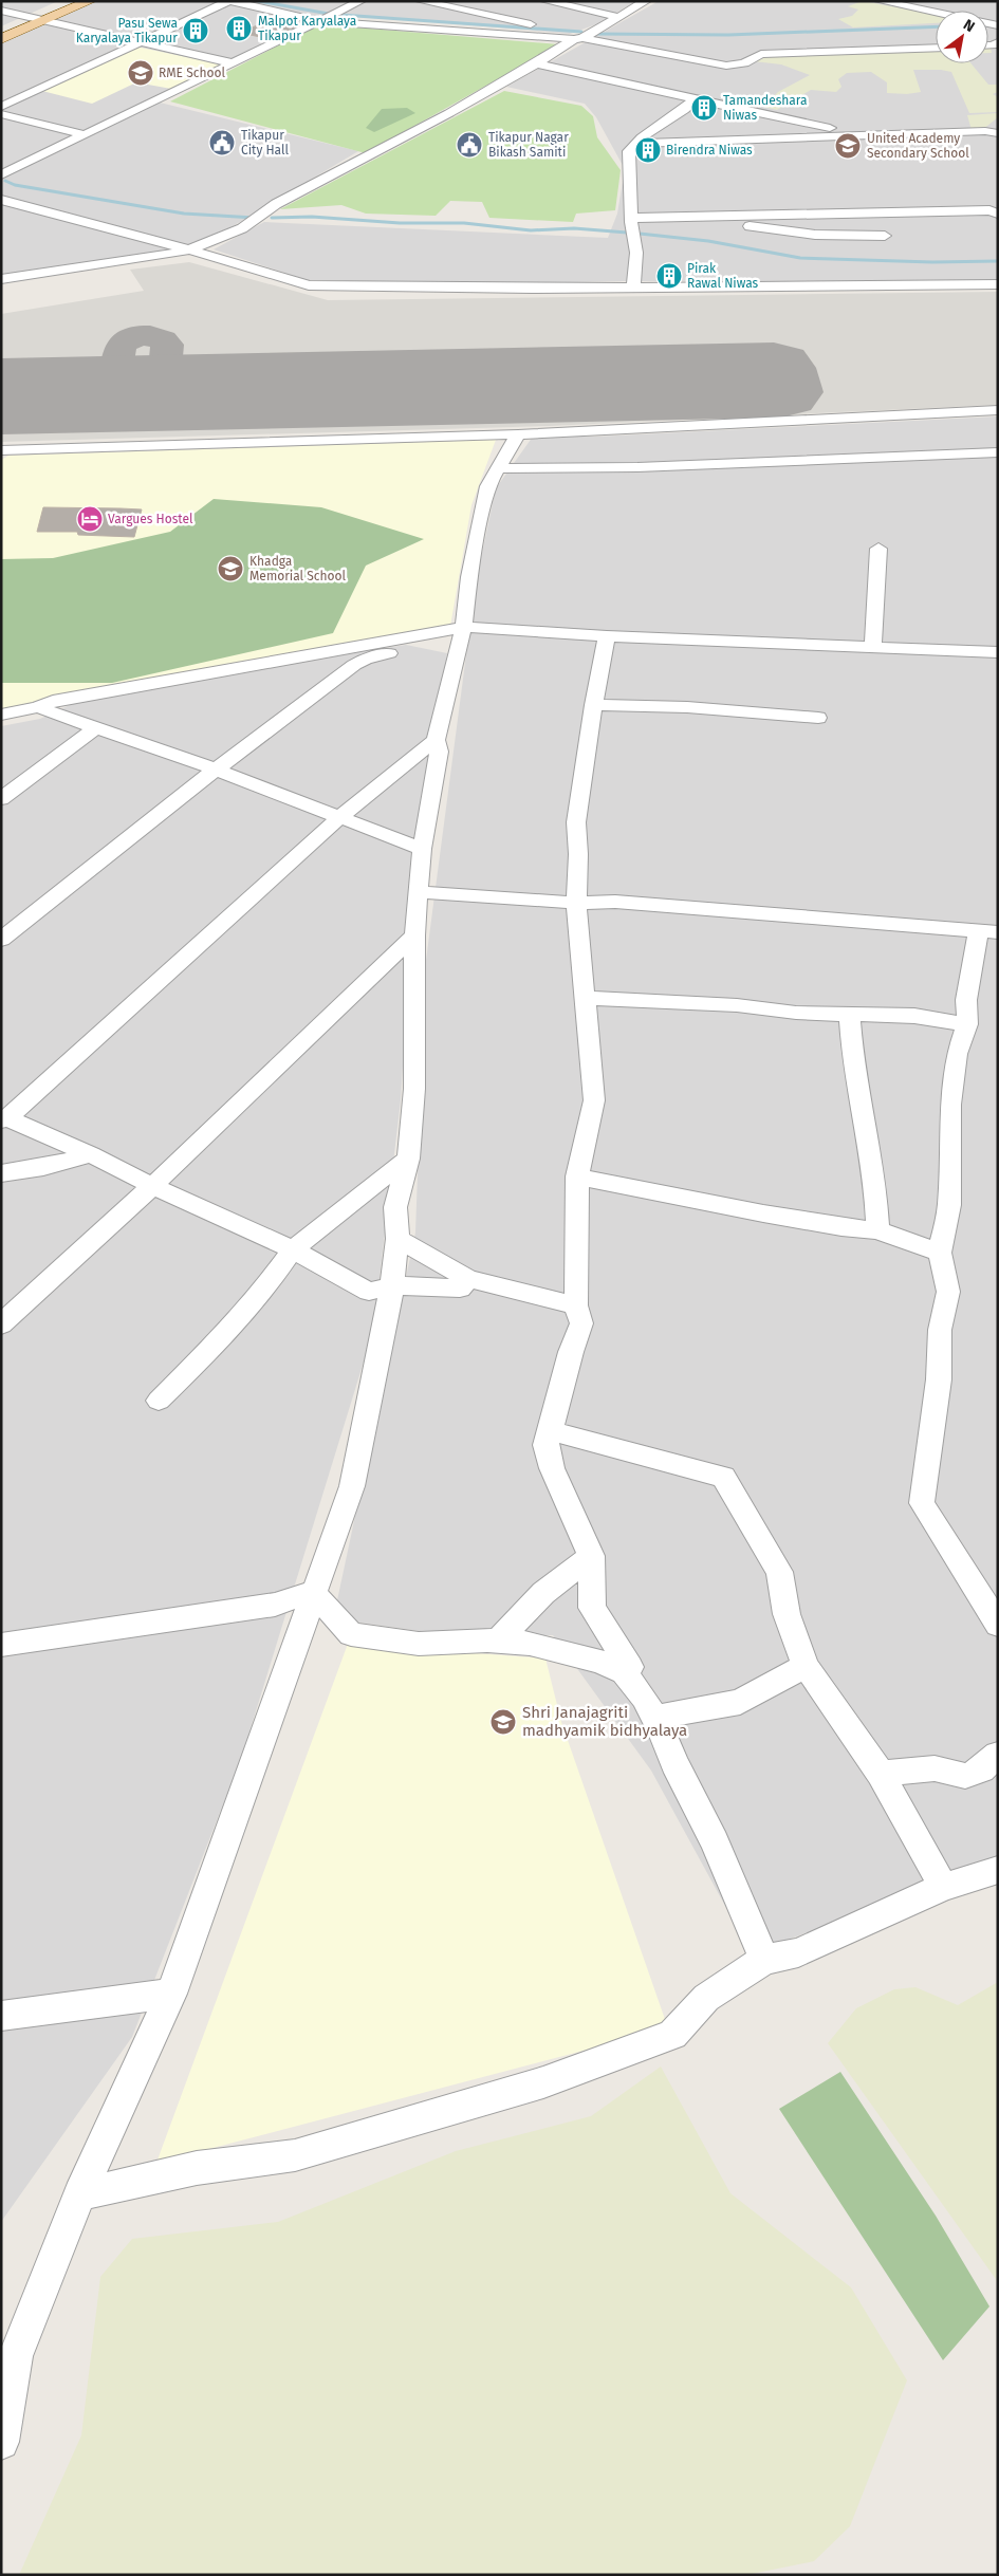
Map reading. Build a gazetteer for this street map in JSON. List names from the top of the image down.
{
  "places": {
    "building": [
      "Malpot Karyalaya Tikapur",
      "Pasu Sewa Karyalaya Tikapur",
      "Tamandeshara Niwas",
      "Birendra Niwas",
      "Pirak Rawal Niwas"
    ],
    "school or university": [
      "RME School",
      "United Academy Secondary School",
      "Khadga Memorial School",
      "Shri Janajagriti madhyamik bidhyalaya"
    ],
    "public building": ["Tikapur City Hall", "Tikapur Nagar Bikash Samiti"],
    "hotel": ["Vargues Hostel"]
  },
  "north": "top right"
}
